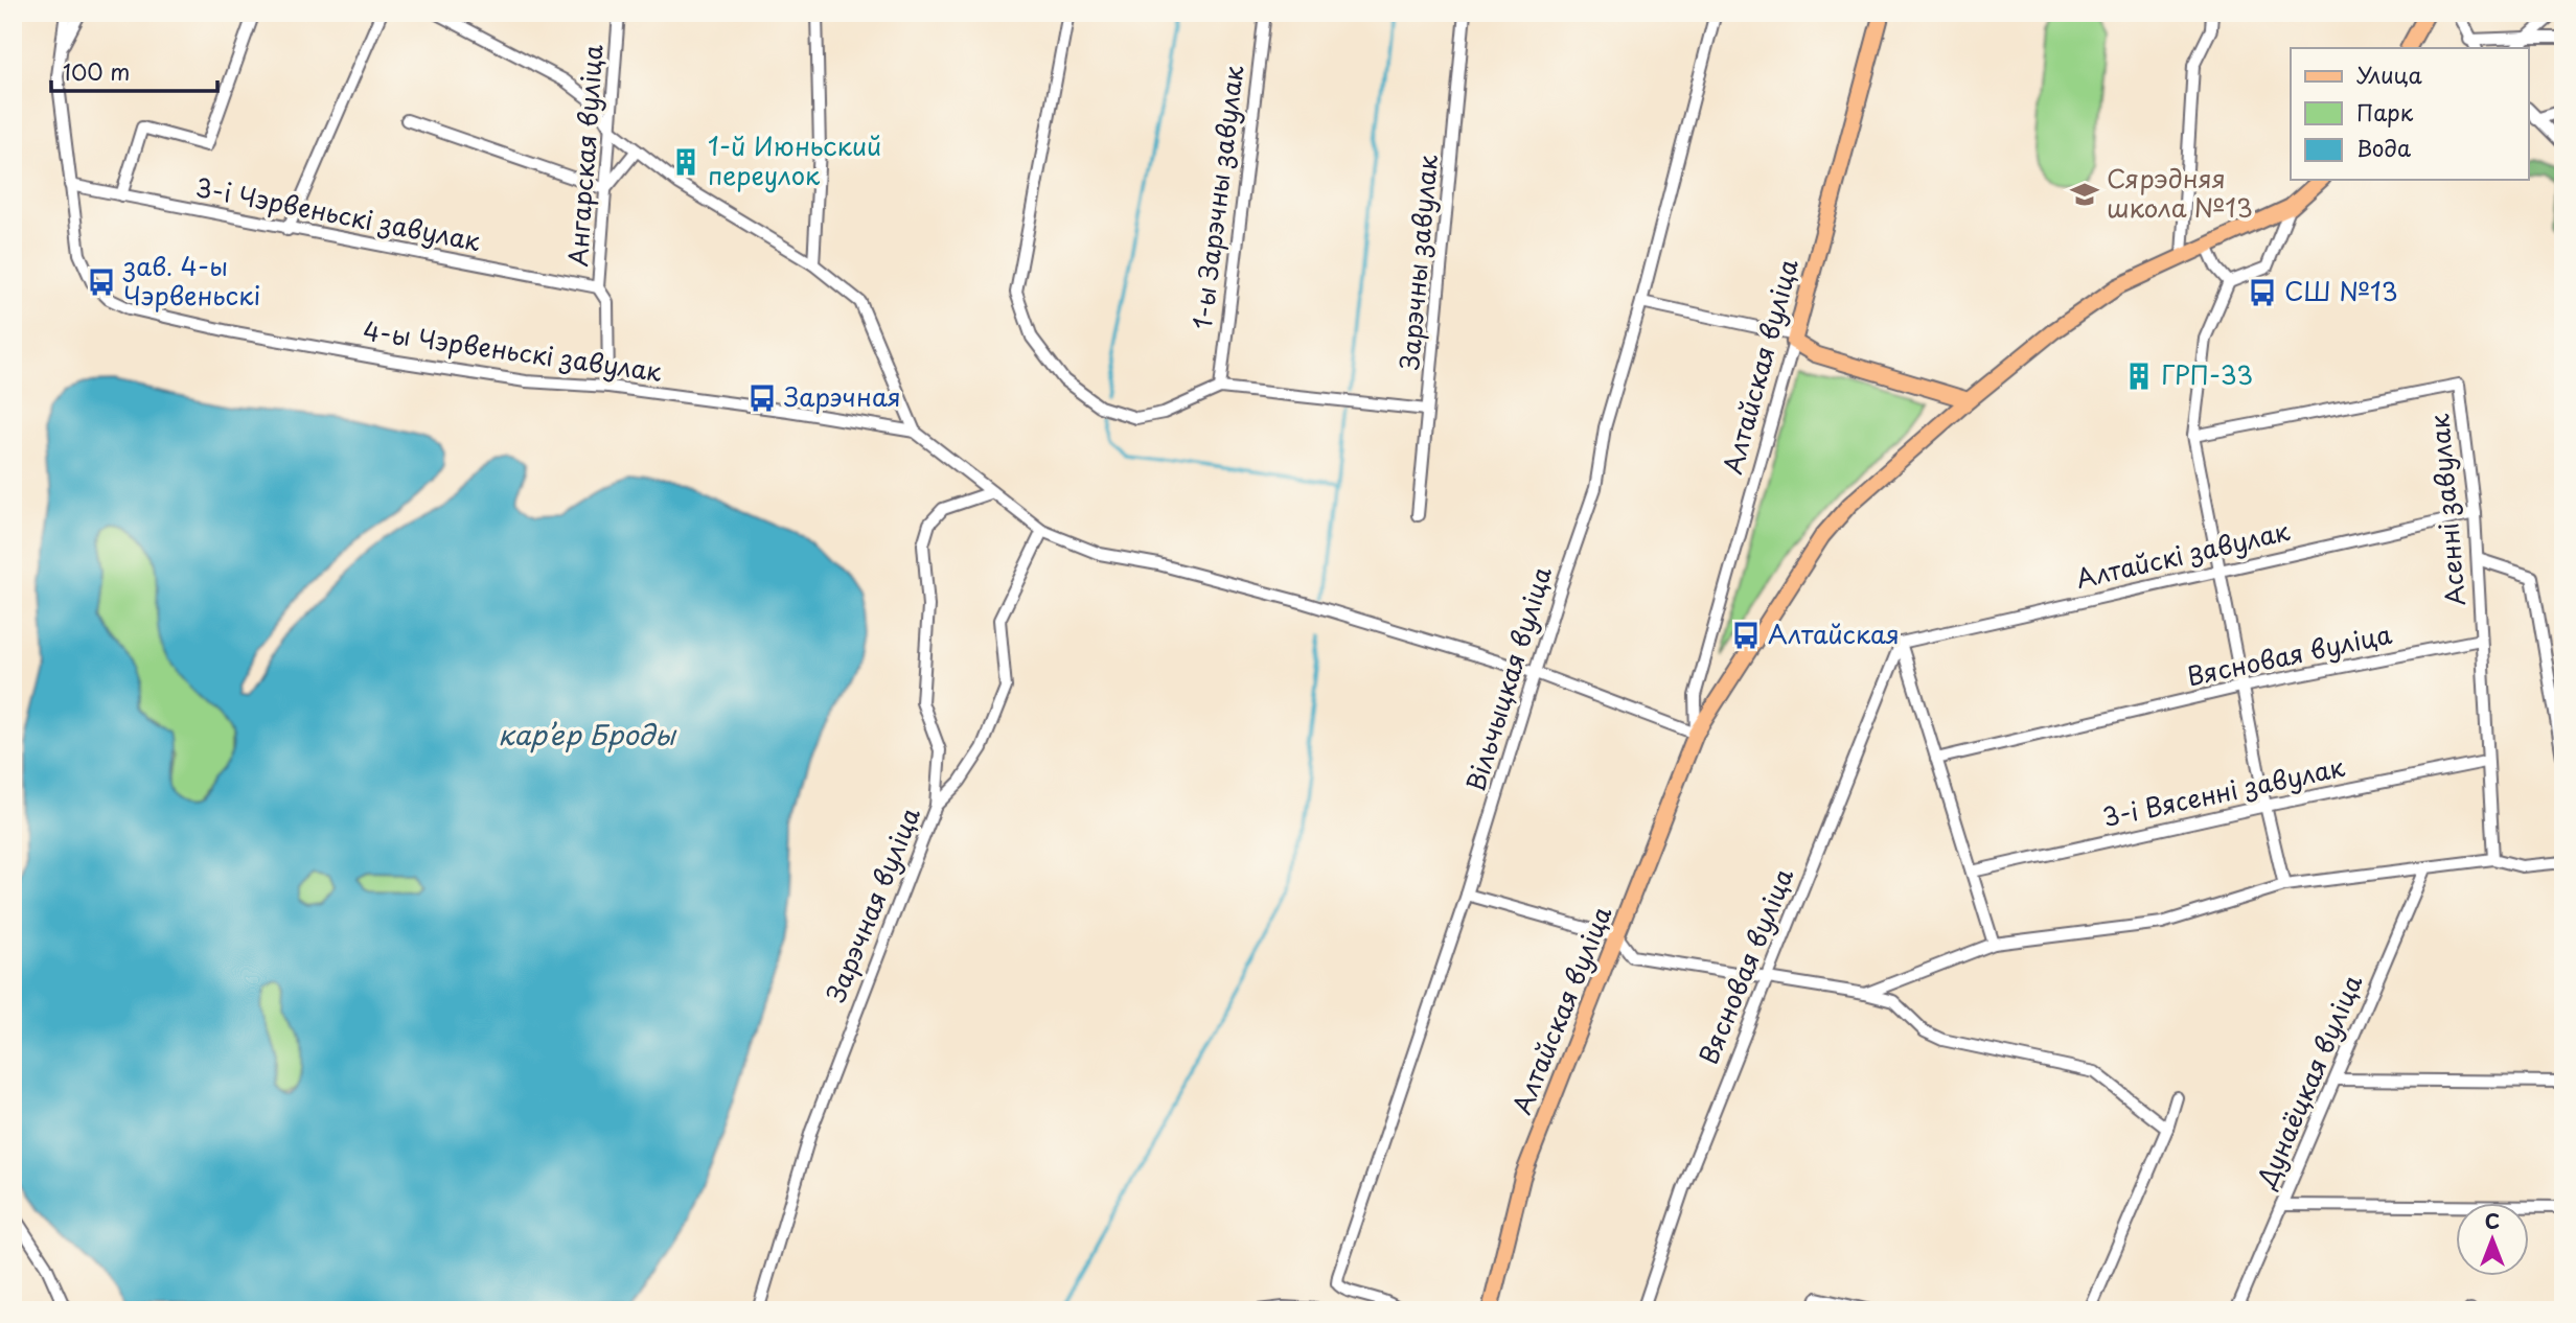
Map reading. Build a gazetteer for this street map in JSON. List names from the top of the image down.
{
  "streets": {
    "main road": ["Алтайская вуліца"],
    "street": [
      "Ангарская вуліца",
      "1-ы Зарэчны завулак",
      "3-і Чэрвеньскі завулак",
      "Зарэчны завулак",
      "4-ы Чэрвеньскі завулак",
      "Асенні завулак",
      "Алтайскі завулак",
      "Вясновая вуліца",
      "Вільчыцкая вуліца",
      "3-і Вясенні завулак",
      "Зарэчная вуліца",
      "Дунаёцкая вуліца"
    ]
  },
  "crossings": [
    ["Ангарская вуліца", "3-і Чэрвеньскі завулак"],
    ["Ангарская вуліца", "4-ы Чэрвеньскі завулак"],
    ["3-і Чэрвеньскі завулак", "4-ы Чэрвеньскі завулак"],
    ["Асенні завулак", "Алтайскі завулак"],
    ["Асенні завулак", "Вясновая вуліца"],
    ["Асенні завулак", "3-і Вясенні завулак"],
    ["Алтайскі завулак", "Вясновая вуліца"]
  ],
  "water": ["карʼер Броды"],
  "places": {
    "building": ["1-й Июньский переулок", "ГРП-33"],
    "school or university": ["Сярэдняя школа №13"],
    "bus stop": [
      "зав. 4-ы Чэрвеньскі",
      "СШ №13",
      "Зарэчная",
      "Алтайская"
    ]
  },
  "legend": ["Улица", "Парк", "Вода"],
  "scale_bar": "100 m",
  "north": "top"
}
